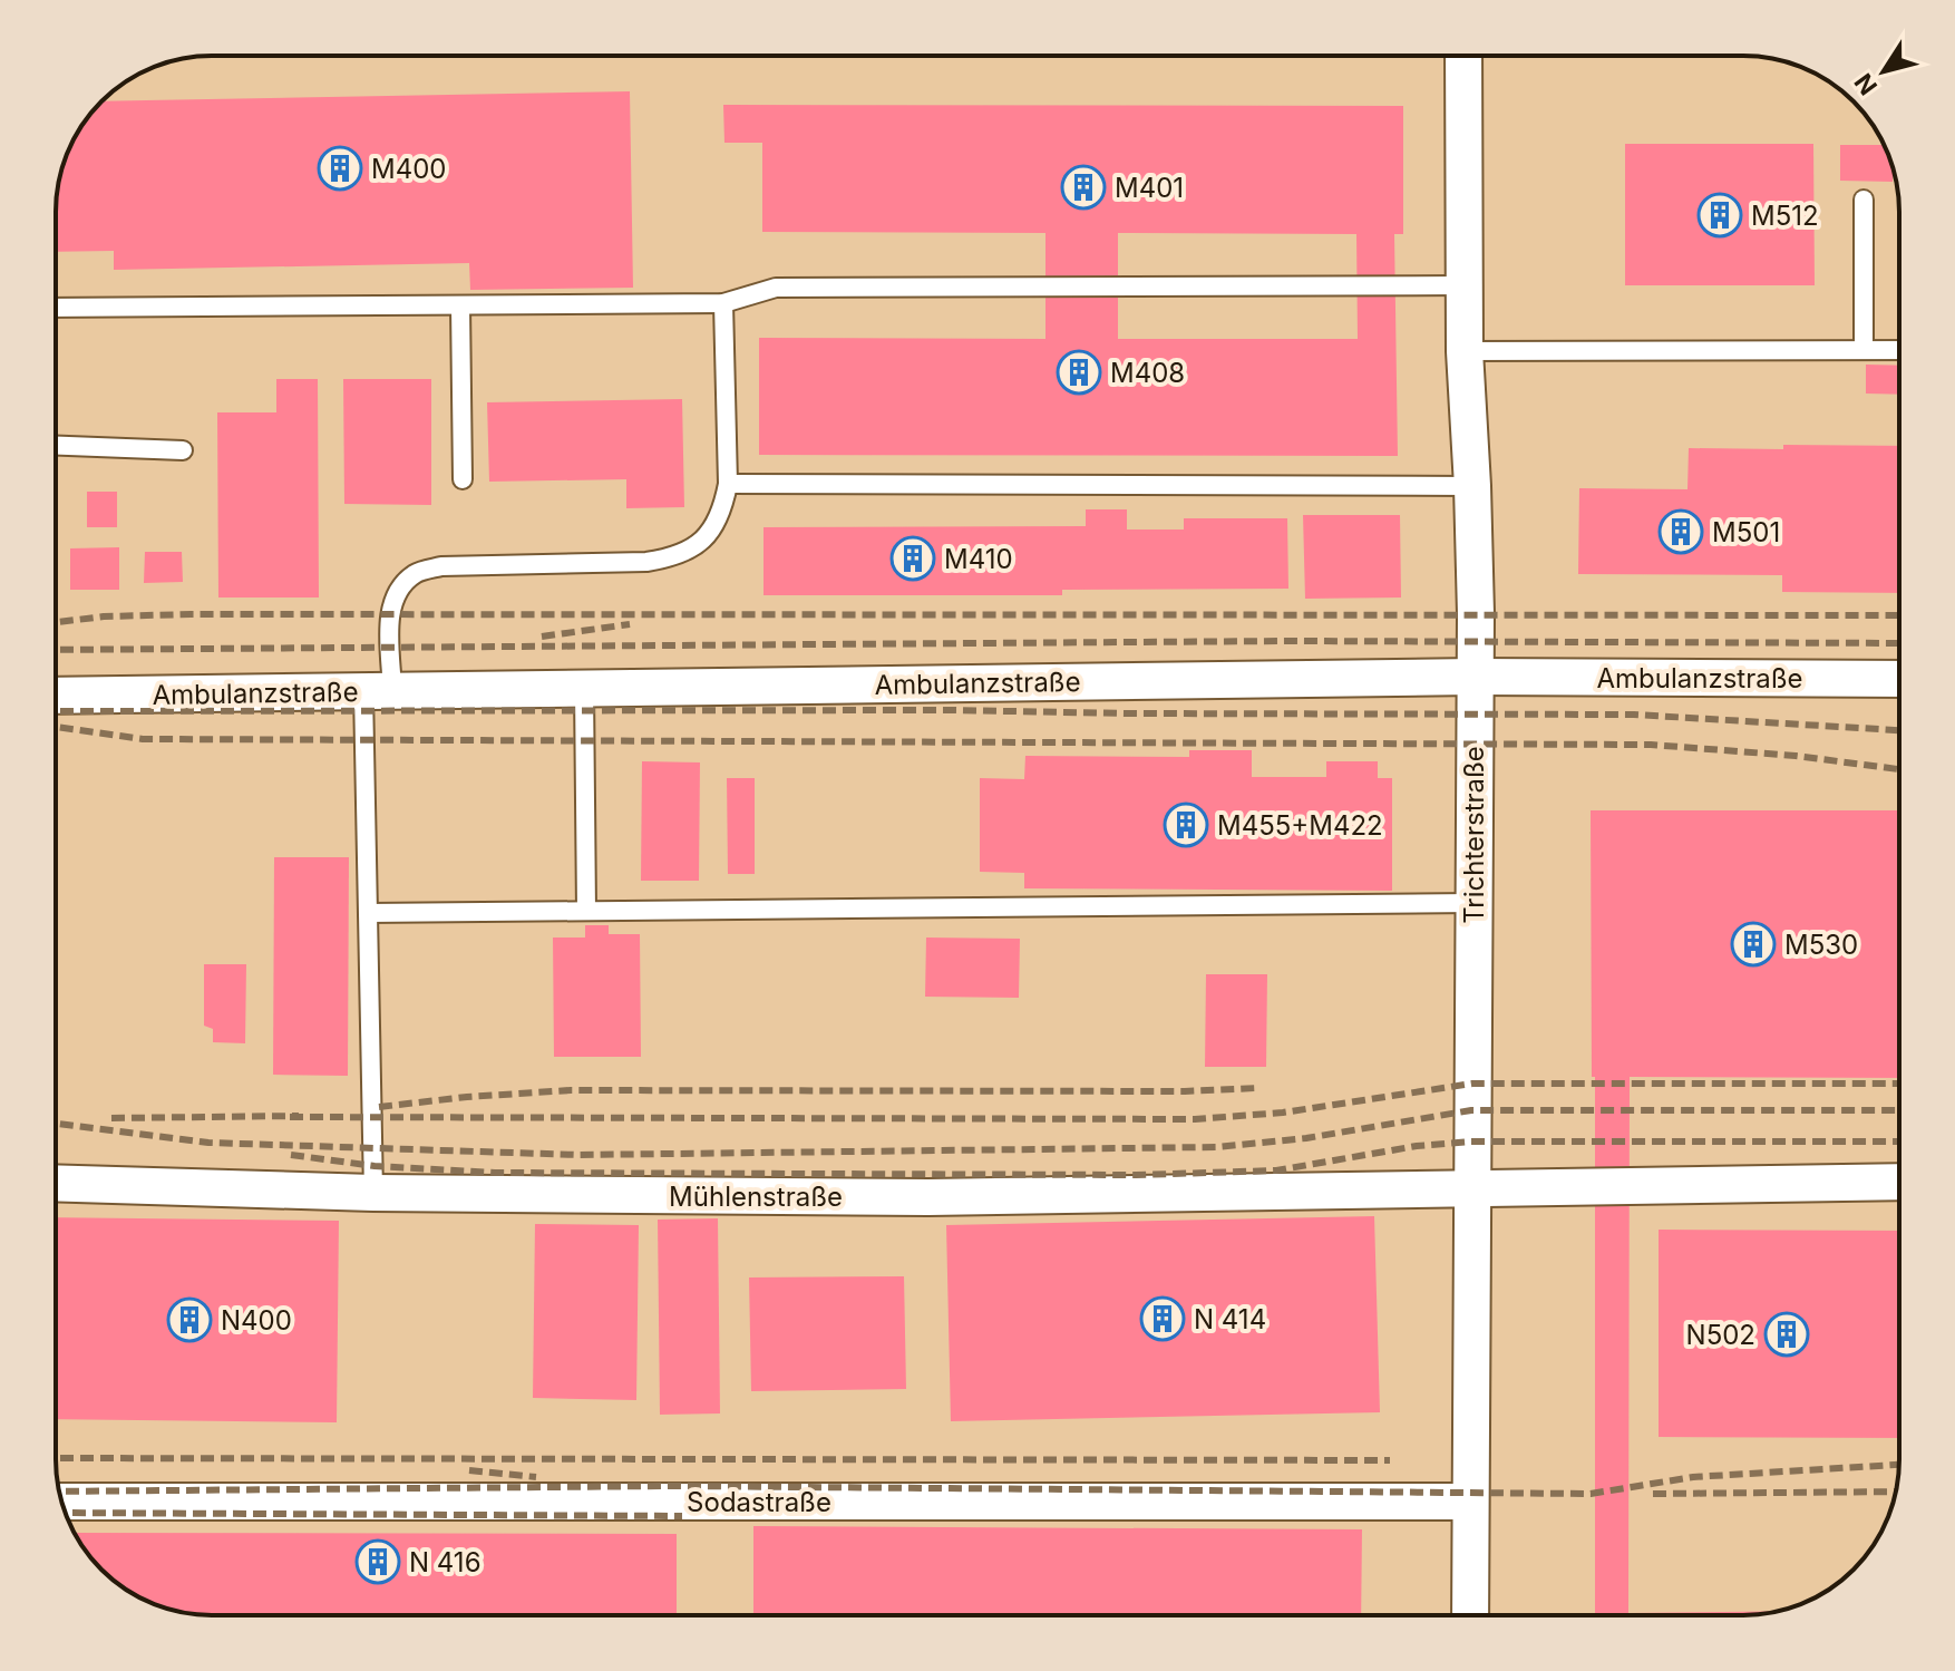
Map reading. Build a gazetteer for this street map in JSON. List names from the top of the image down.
{
  "streets": {
    "street": [
      "Ambulanzstraße",
      "Trichterstraße",
      "Mühlenstraße",
      "Sodastraße"
    ]
  },
  "crossings": [
    ["Ambulanzstraße", "Trichterstraße"],
    ["Trichterstraße", "Mühlenstraße"],
    ["Trichterstraße", "Sodastraße"]
  ],
  "places": {
    "building": [
      "M400",
      "M401",
      "M512",
      "M408",
      "M501",
      "M410",
      "M455+M422",
      "M530",
      "N 414",
      "N400",
      "N502",
      "N 416"
    ]
  },
  "north": "bottom left"
}
